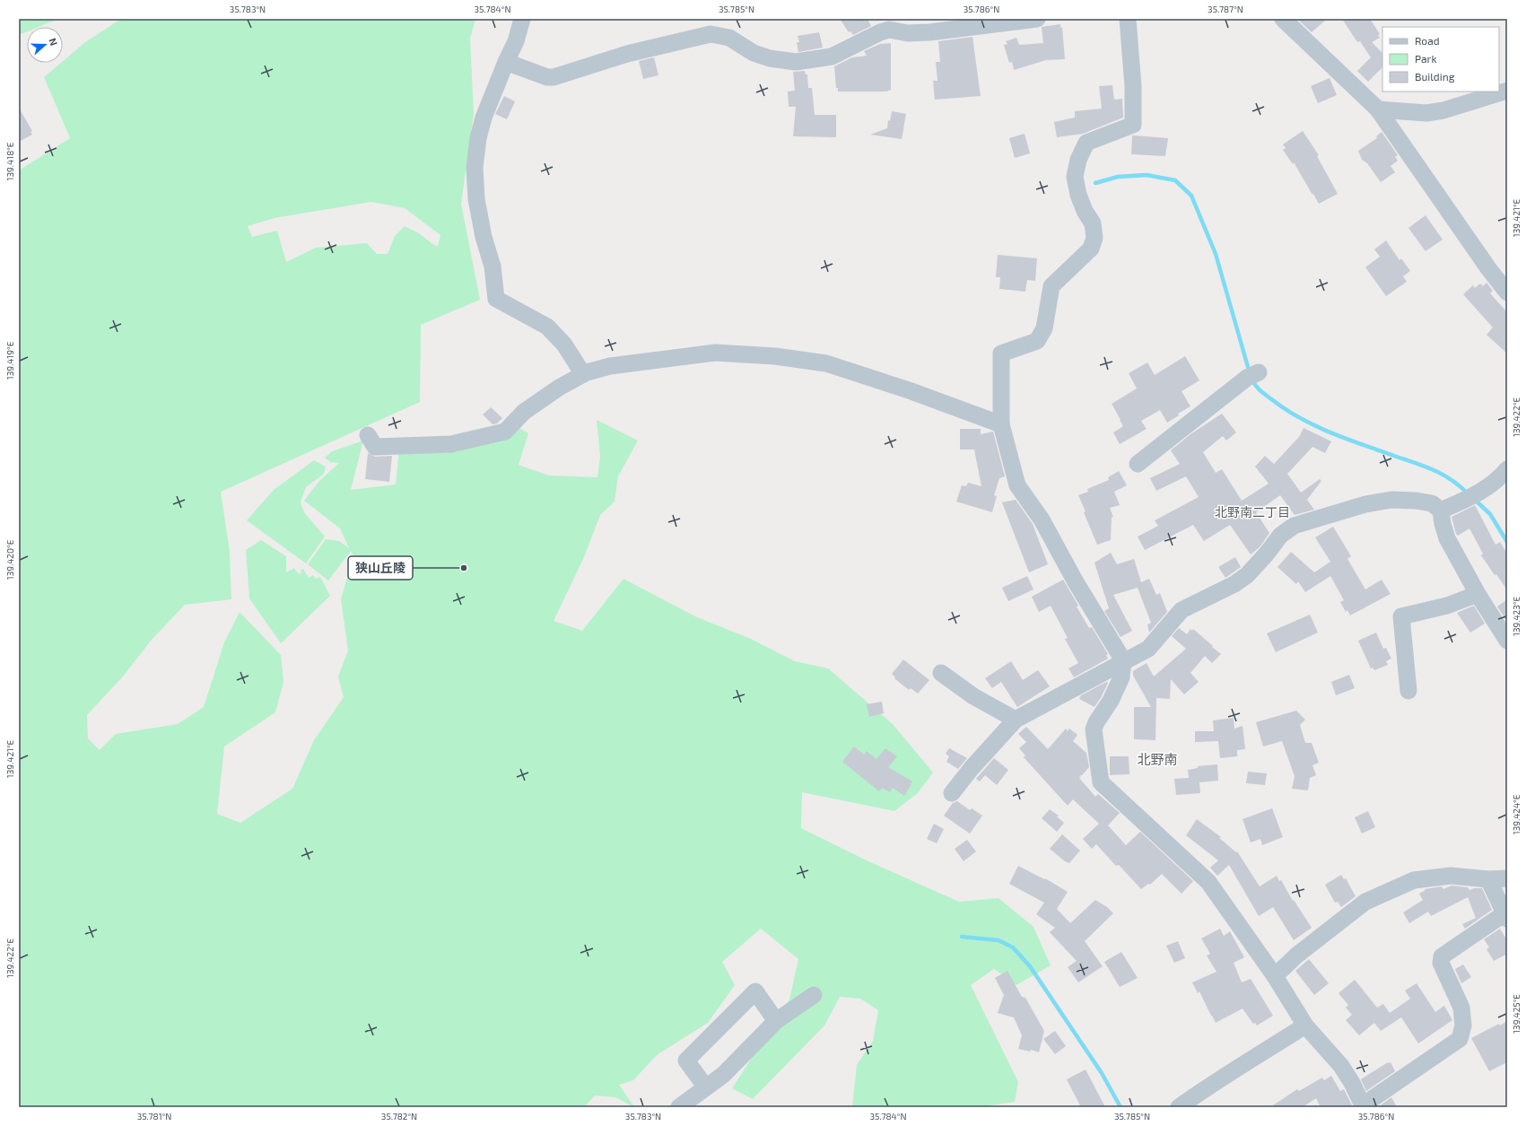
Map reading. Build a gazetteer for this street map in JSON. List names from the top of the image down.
{
  "districts": ["北野南二丁目", "北野南"],
  "places": ["狭山丘陵"],
  "legend": ["Road", "Park", "Building"],
  "north": "right",
  "coordinates": [
    "35.783°N",
    "35.784°N",
    "35.785°N",
    "35.786°N",
    "35.787°N",
    "139.418°E",
    "139.421°E",
    "139.419°E",
    "139.422°E",
    "139.420°E",
    "139.423°E",
    "139.424°E",
    "139.425°E",
    "35.781°N",
    "35.782°N"
  ]
}
